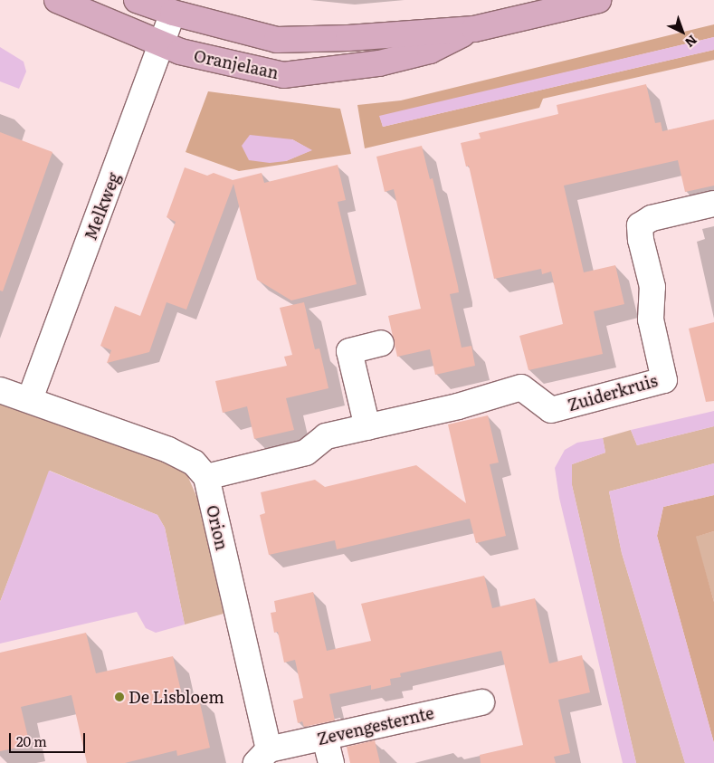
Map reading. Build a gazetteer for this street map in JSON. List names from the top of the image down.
{
  "streets": {
    "main road": ["Oranjelaan"],
    "street": [
      "Melkweg",
      "Zuiderkruis",
      "Orion",
      "Zevengesternte"
    ]
  },
  "crossings": [
    ["Oranjelaan", "Melkweg"],
    ["Zuiderkruis", "Orion"],
    ["Orion", "Zevengesternte"]
  ],
  "places": ["De Lisbloem"],
  "scale_bar": "20 m",
  "north": "bottom right"
}
